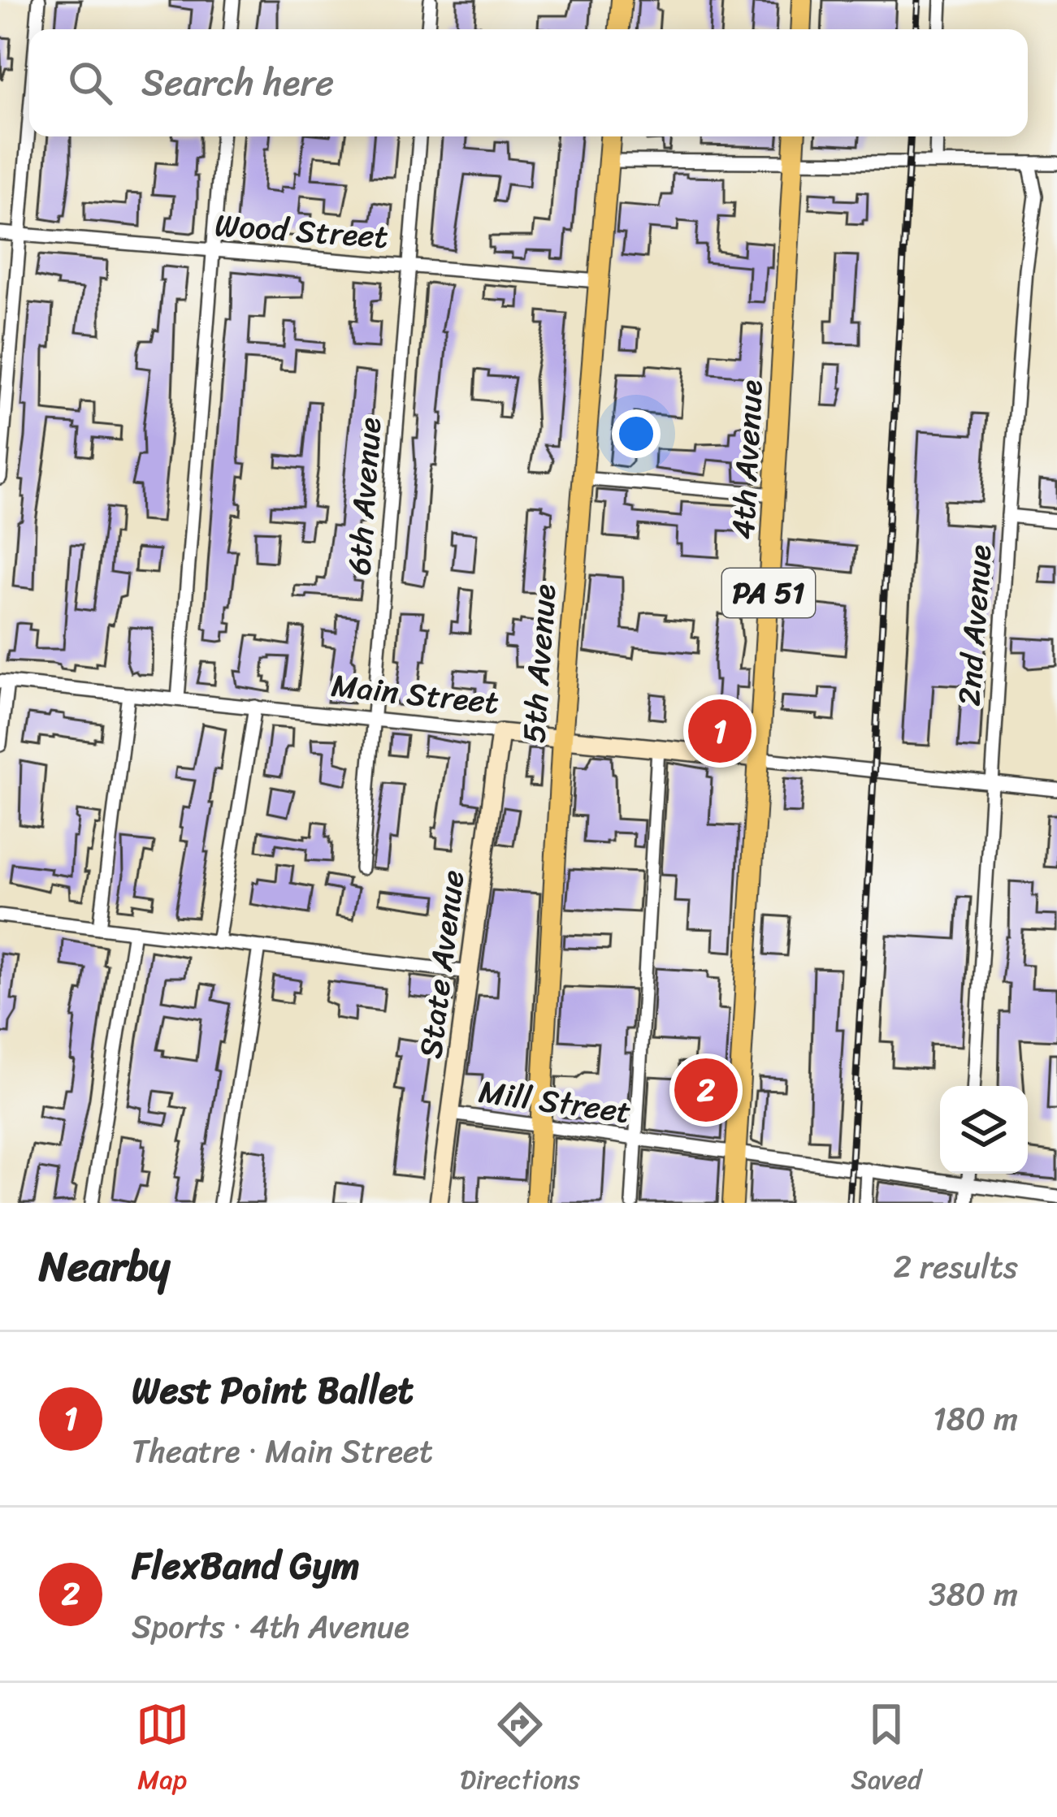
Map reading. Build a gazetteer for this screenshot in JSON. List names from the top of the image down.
{
  "streets": {
    "main road": ["4th Avenue", "PA 51", "5th Avenue"],
    "street": [
      "Wood Street",
      "6th Avenue",
      "2nd Avenue",
      "Main Street",
      "State Avenue",
      "Mill Street"
    ]
  },
  "crossings": [
    ["Wood Street", "6th Avenue"],
    ["Wood Street", "5th Avenue"],
    ["4th Avenue", "Main Street"],
    ["4th Avenue", "Mill Street"],
    ["6th Avenue", "Main Street"],
    ["2nd Avenue", "Main Street"],
    ["5th Avenue", "Main Street"],
    ["5th Avenue", "Mill Street"],
    ["Main Street", "State Avenue"],
    ["State Avenue", "Mill Street"]
  ],
  "page": {
    "search": "Search here",
    "pins": ["1", "2"],
    "heading": ["Nearby", "2 results"],
    "list": [
      {
        "mark": "1",
        "name": "West Point Ballet",
        "note": "Theatre · Main Street",
        "value": "180 m"
      },
      {
        "mark": "2",
        "name": "FlexBand Gym",
        "note": "Sports · 4th Avenue",
        "value": "380 m"
      }
    ],
    "nav": ["Map", "Directions", "Saved"]
  }
}
